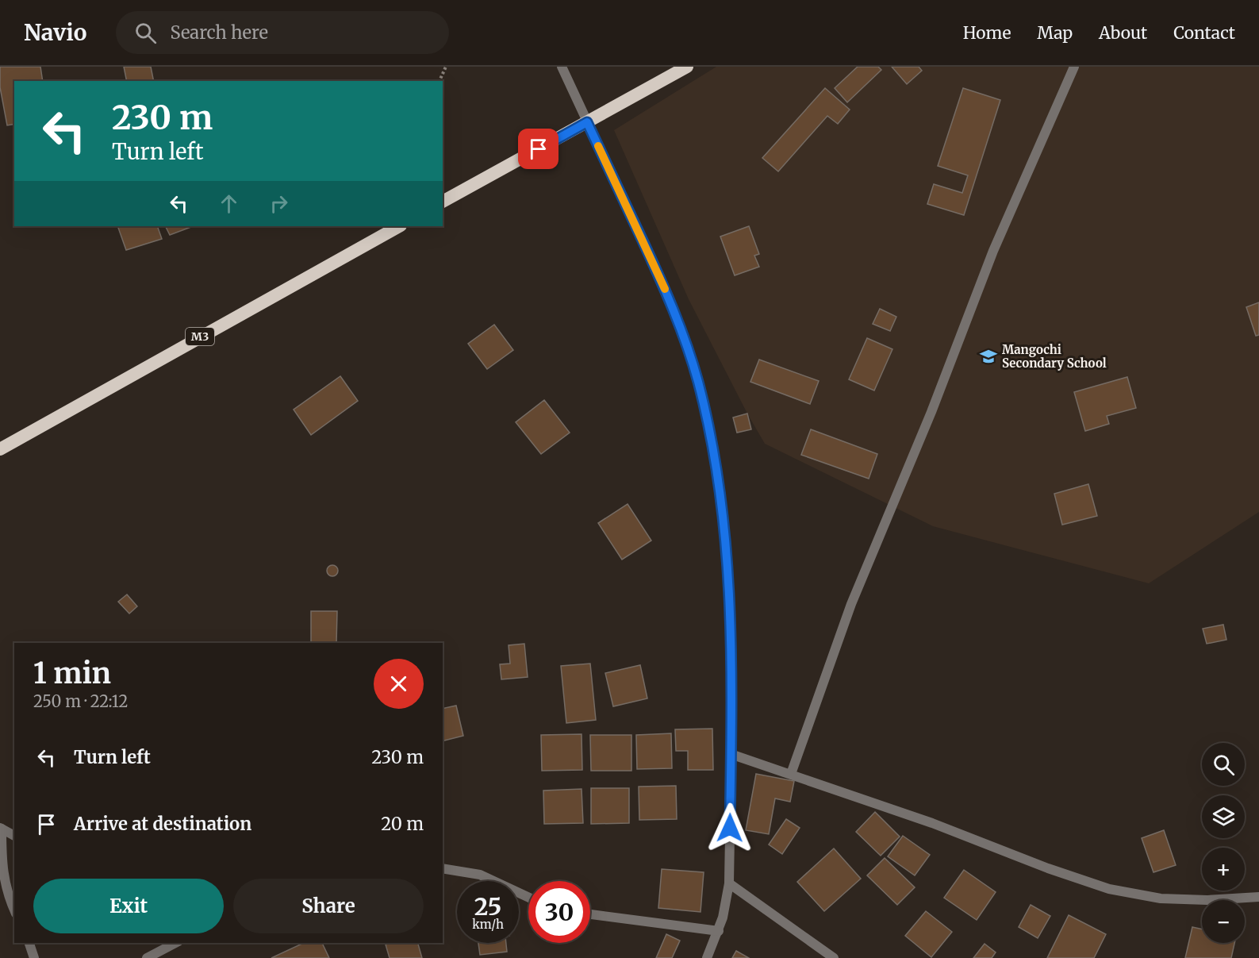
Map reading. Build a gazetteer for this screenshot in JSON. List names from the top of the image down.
{
  "streets": {
    "highway": ["M3"]
  },
  "places": {
    "school or university": ["Mangochi Secondary School"]
  },
  "page": {
    "header": "Navio",
    "search": "Search here",
    "nav": [
      "Home",
      "Map",
      "About",
      "Contact"
    ],
    "turn": ["230 m", "Turn left"],
    "heading": ["1 min", "250 m · 22:12"],
    "list": [
      {
        "name": "Turn left",
        "value": "230 m"
      },
      {
        "name": "Arrive at destination",
        "value": "20 m"
      }
    ],
    "map_buttons": ["+", "−"],
    "buttons": ["Exit", "Share"],
    "speed": "25 km/h",
    "limit": "30"
  }
}
